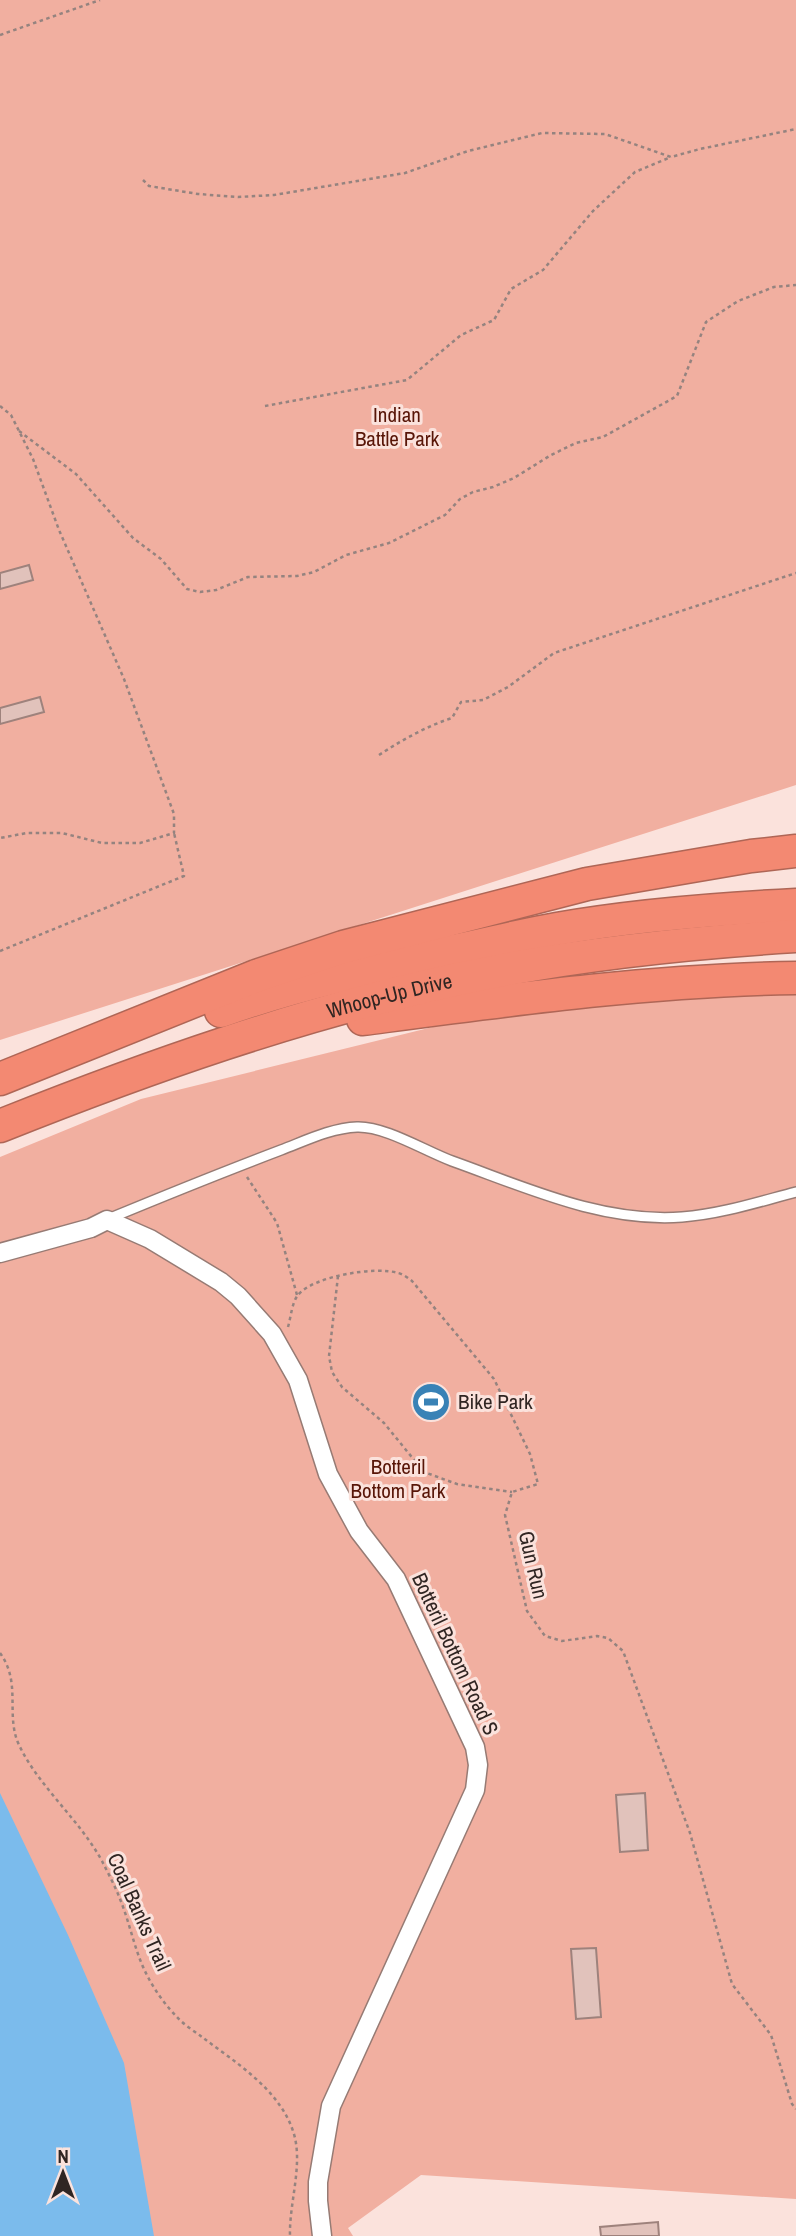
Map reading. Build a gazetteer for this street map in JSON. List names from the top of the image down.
{
  "streets": {
    "highway": ["Whoop-Up Drive"],
    "street": ["Botteril Bottom Road S"],
    "path": ["Gun Run", "Coal Banks Trail"]
  },
  "parks": ["Indian Battle Park", "Botteril Bottom Park"],
  "places": {
    "sports": ["Bike Park"]
  },
  "north": "top"
}
